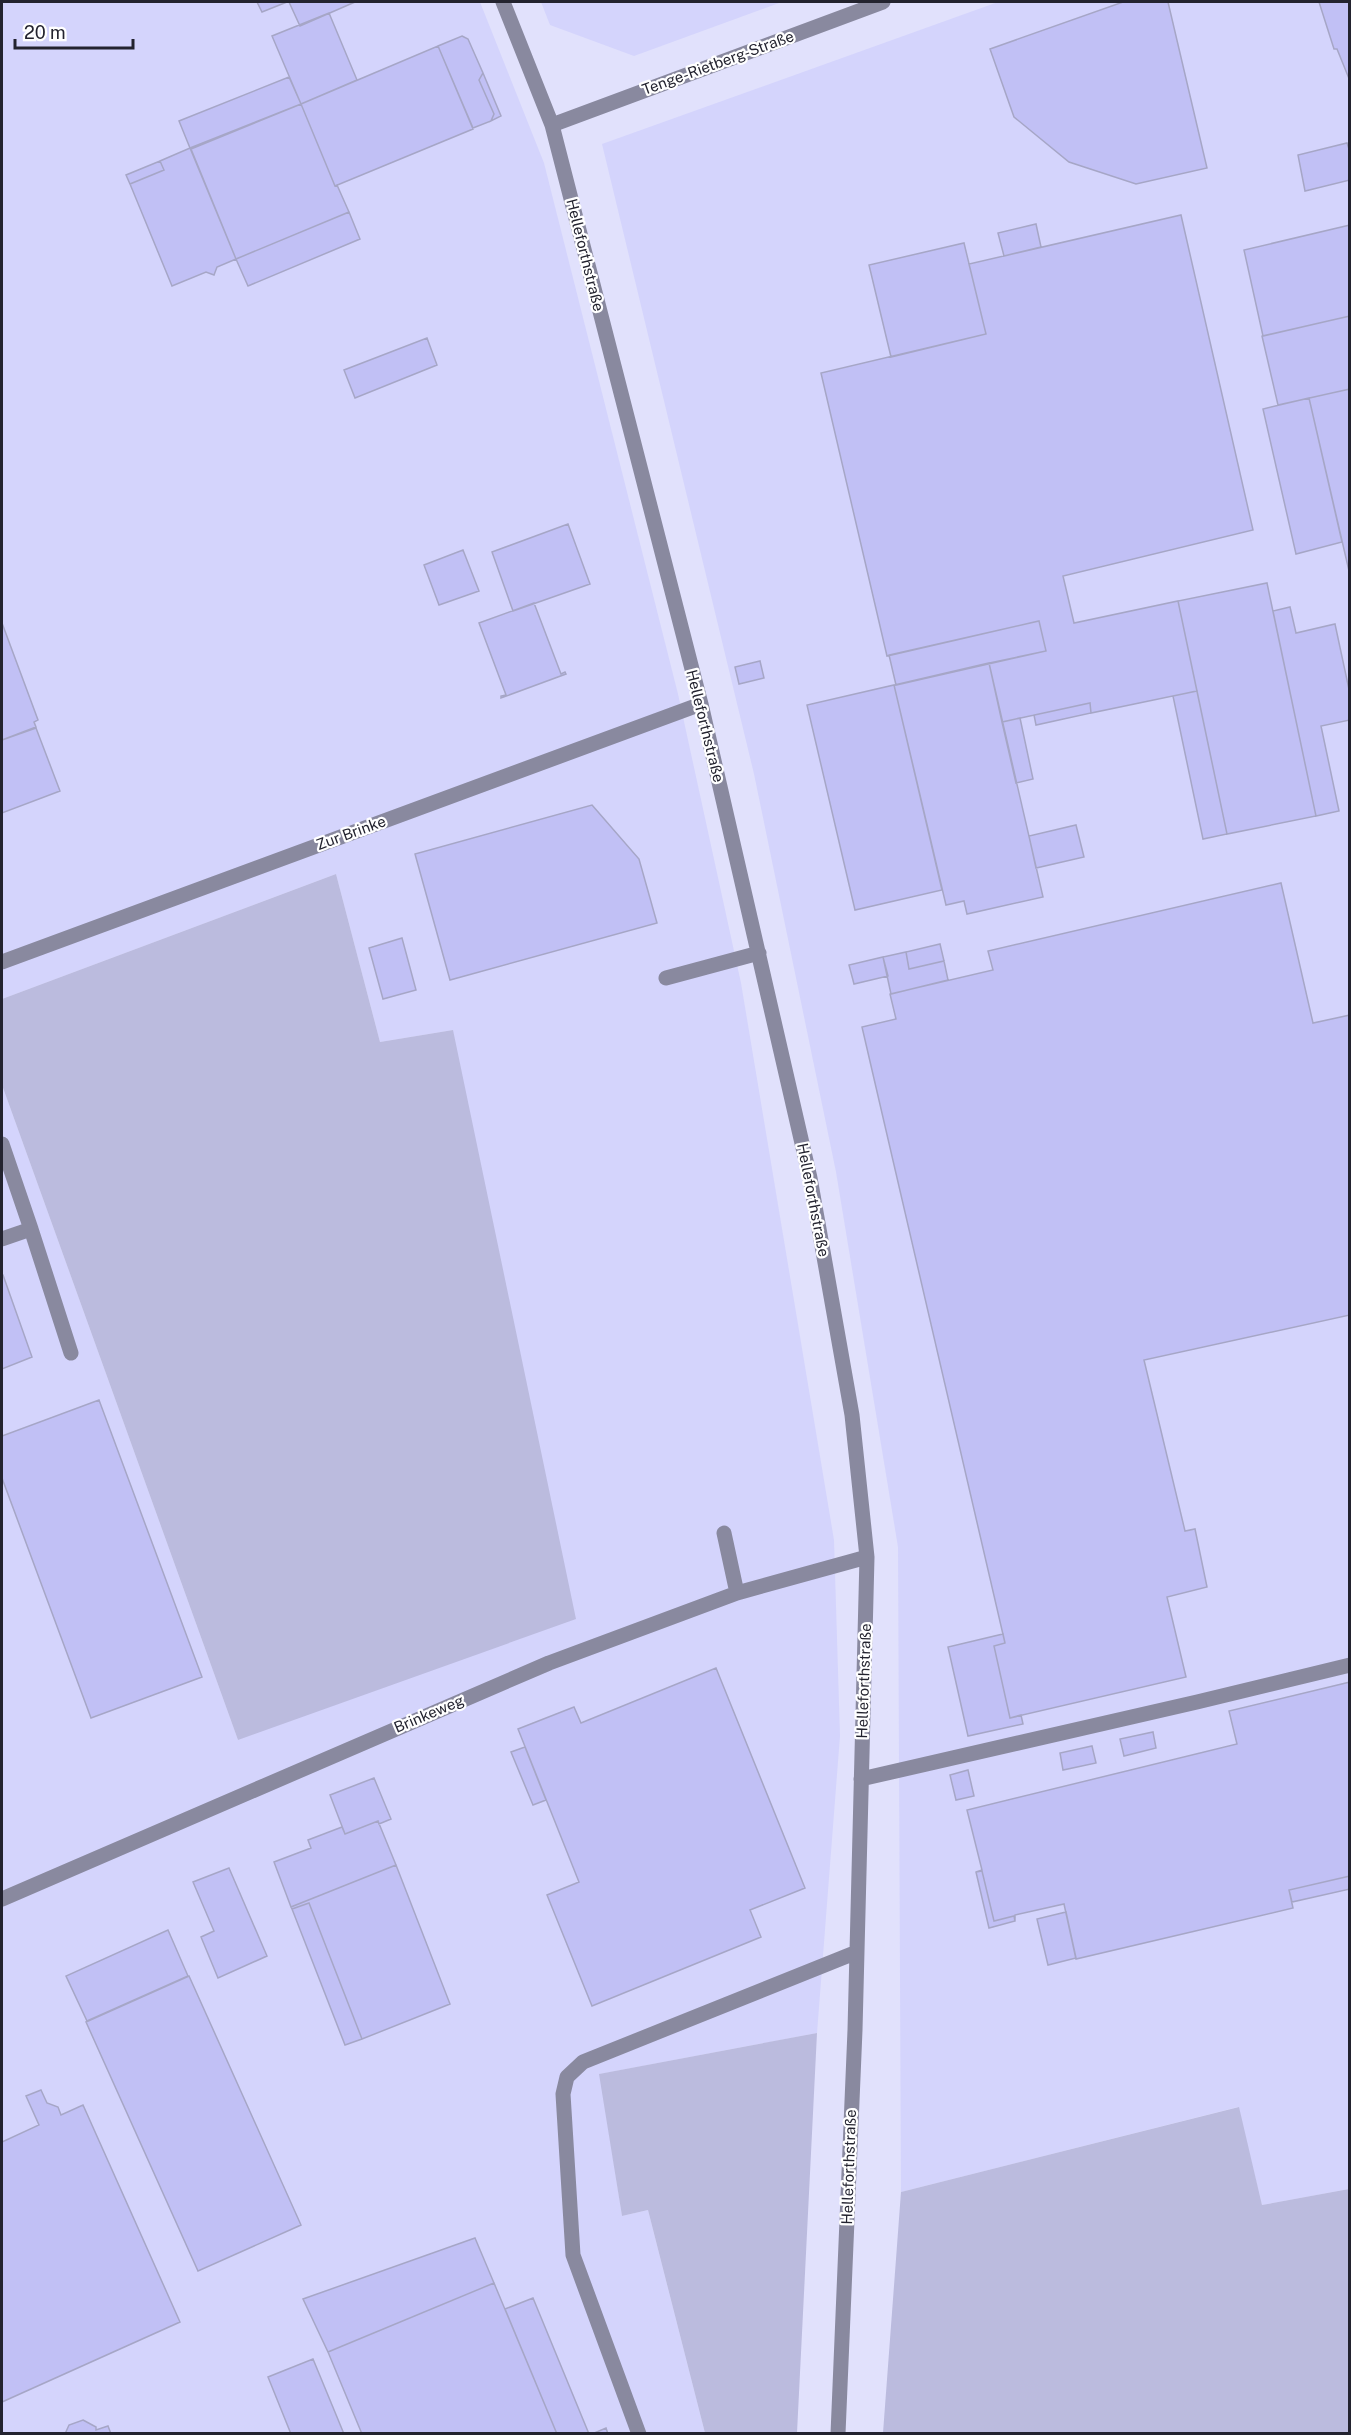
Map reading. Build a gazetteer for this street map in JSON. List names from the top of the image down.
{
  "streets": {
    "street": [
      "Tenge-Rietberg-Straße",
      "Helleforthstraße",
      "Zur Brinke",
      "Brinkeweg"
    ]
  },
  "crossings": [
    ["Tenge-Rietberg-Straße", "Helleforthstraße"],
    ["Helleforthstraße", "Zur Brinke"],
    ["Helleforthstraße", "Brinkeweg"]
  ],
  "scale_bar": "20 m"
}
